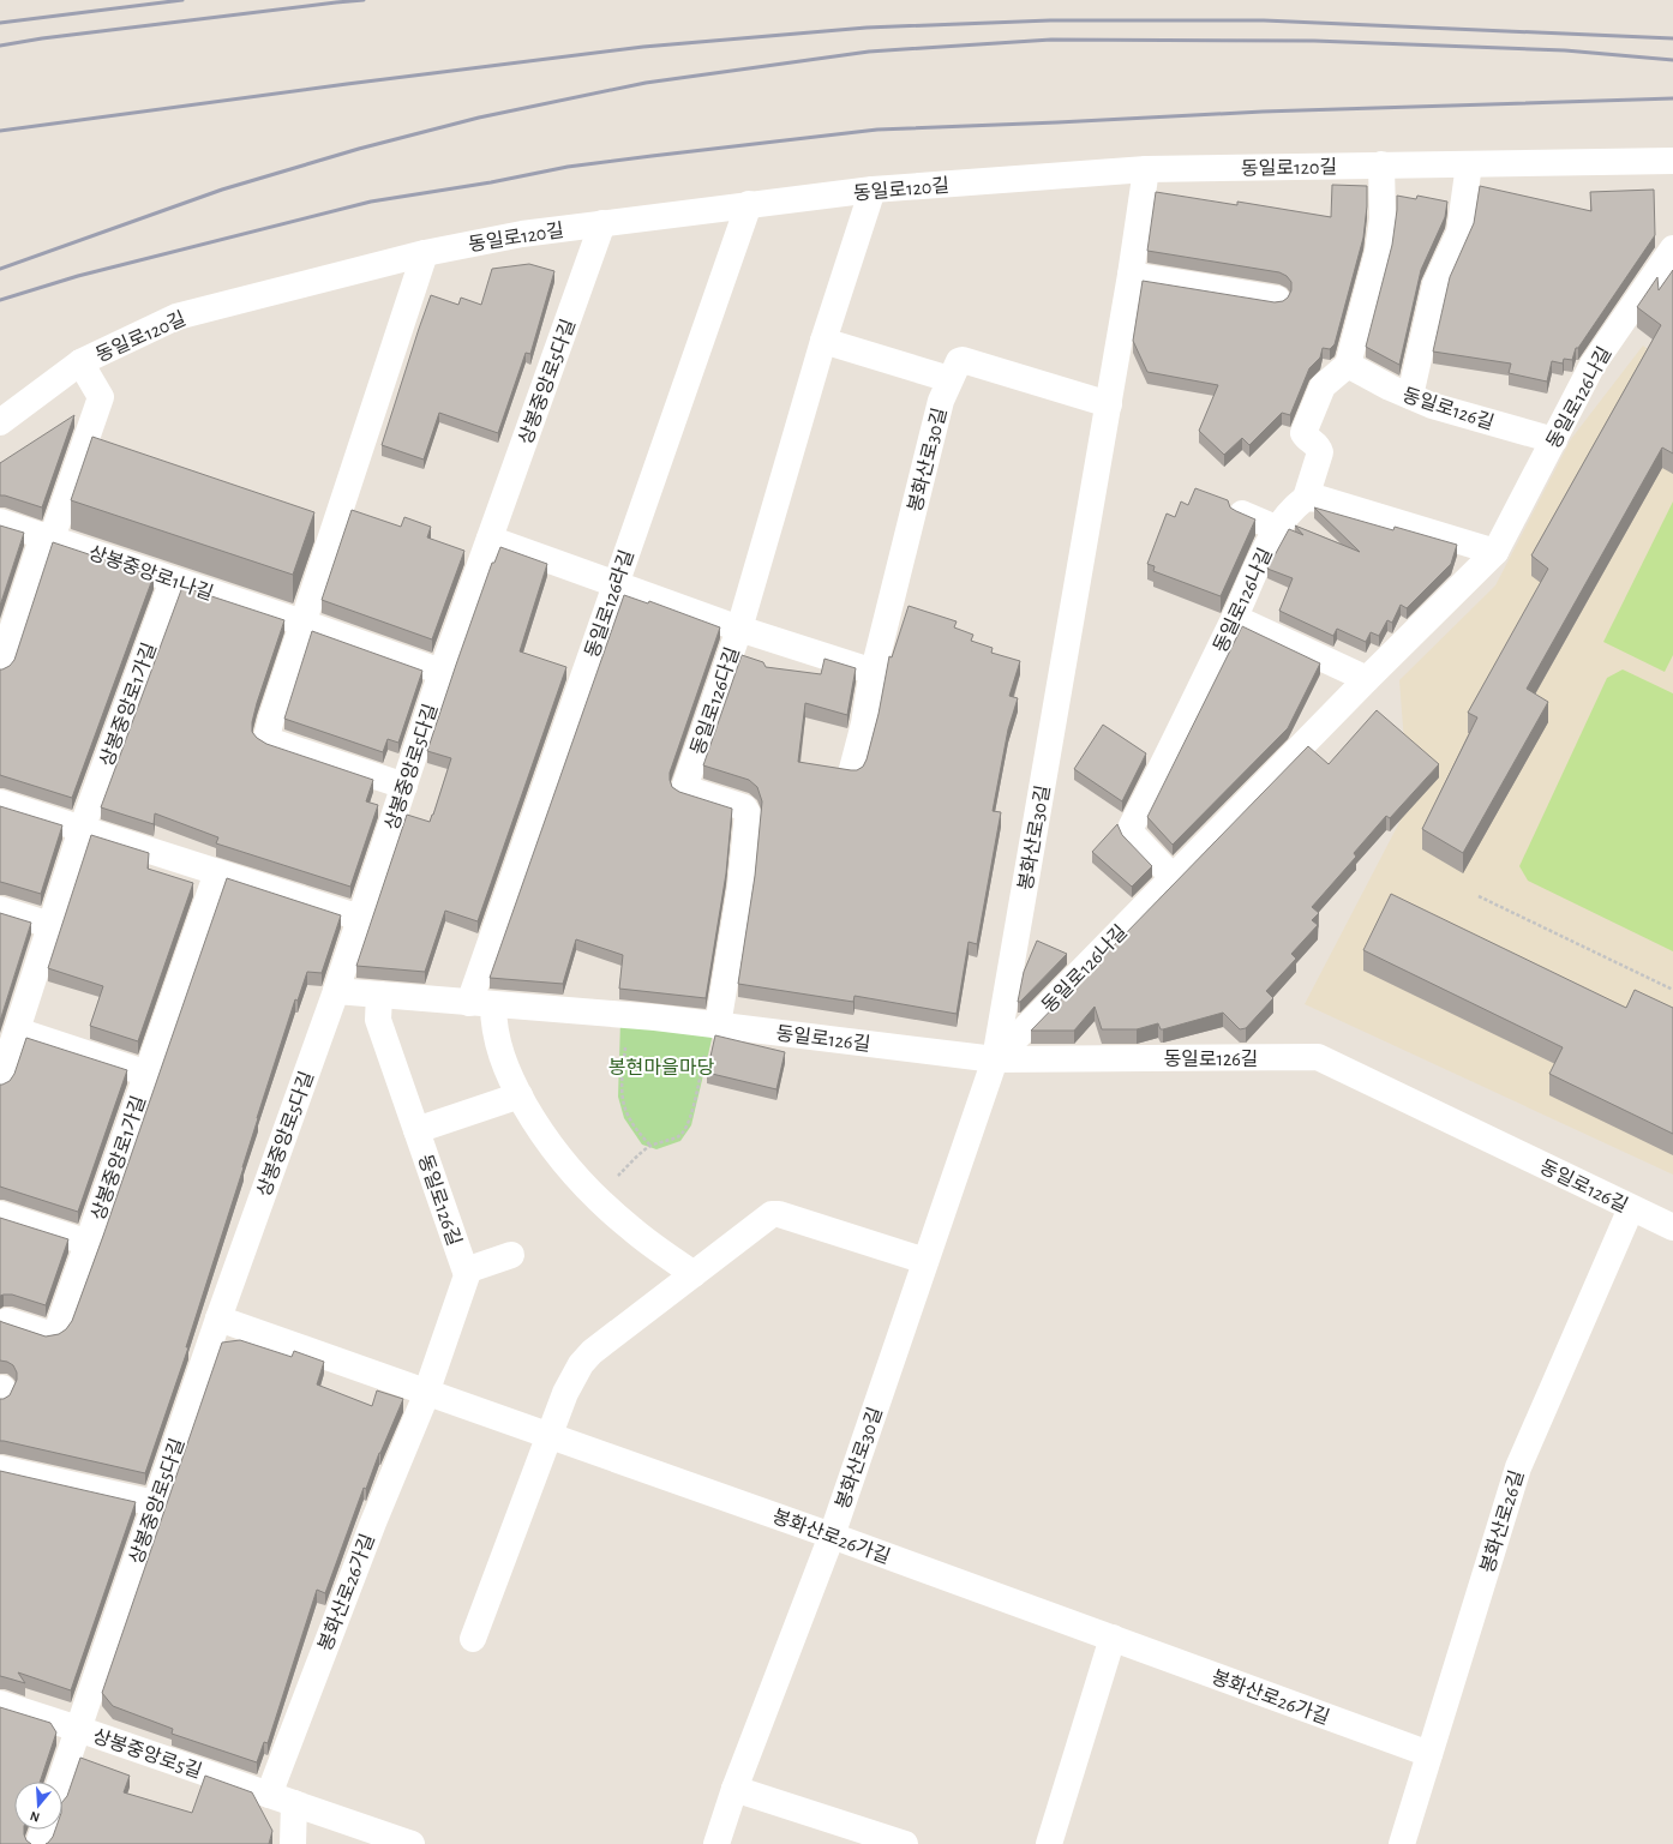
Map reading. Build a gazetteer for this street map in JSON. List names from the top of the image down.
{
  "streets": {
    "street": [
      "동일로120길",
      "상봉중앙로5다길",
      "동일로126나길",
      "동일로126길",
      "봉화산로30길",
      "상봉중앙로1나길",
      "동일로126라길",
      "동일로126다길",
      "상봉중앙로1가길",
      "봉화산로26길",
      "봉화산로26가길",
      "상봉중앙로5길"
    ]
  },
  "crossings": [
    ["동일로120길", "상봉중앙로5다길"],
    ["동일로120길", "봉화산로30길"],
    ["동일로120길", "상봉중앙로1나길"],
    ["동일로120길", "동일로126라길"],
    ["동일로120길", "동일로126다길"],
    ["상봉중앙로5다길", "동일로126길"],
    ["상봉중앙로5다길", "상봉중앙로1나길"],
    ["상봉중앙로5다길", "봉화산로26가길"],
    ["상봉중앙로5다길", "상봉중앙로5길"],
    ["동일로126나길", "동일로126길"],
    ["동일로126나길", "봉화산로30길"],
    ["동일로126길", "봉화산로30길"],
    ["동일로126길", "동일로126라길"],
    ["동일로126길", "동일로126다길"],
    ["동일로126길", "봉화산로26길"],
    ["동일로126길", "봉화산로26가길"],
    ["봉화산로30길", "봉화산로26가길"],
    ["상봉중앙로1나길", "상봉중앙로1가길"],
    ["봉화산로26길", "봉화산로26가길"],
    ["봉화산로26가길", "상봉중앙로5길"]
  ],
  "parks": ["봉현마을마당"],
  "north": "bottom"
}
